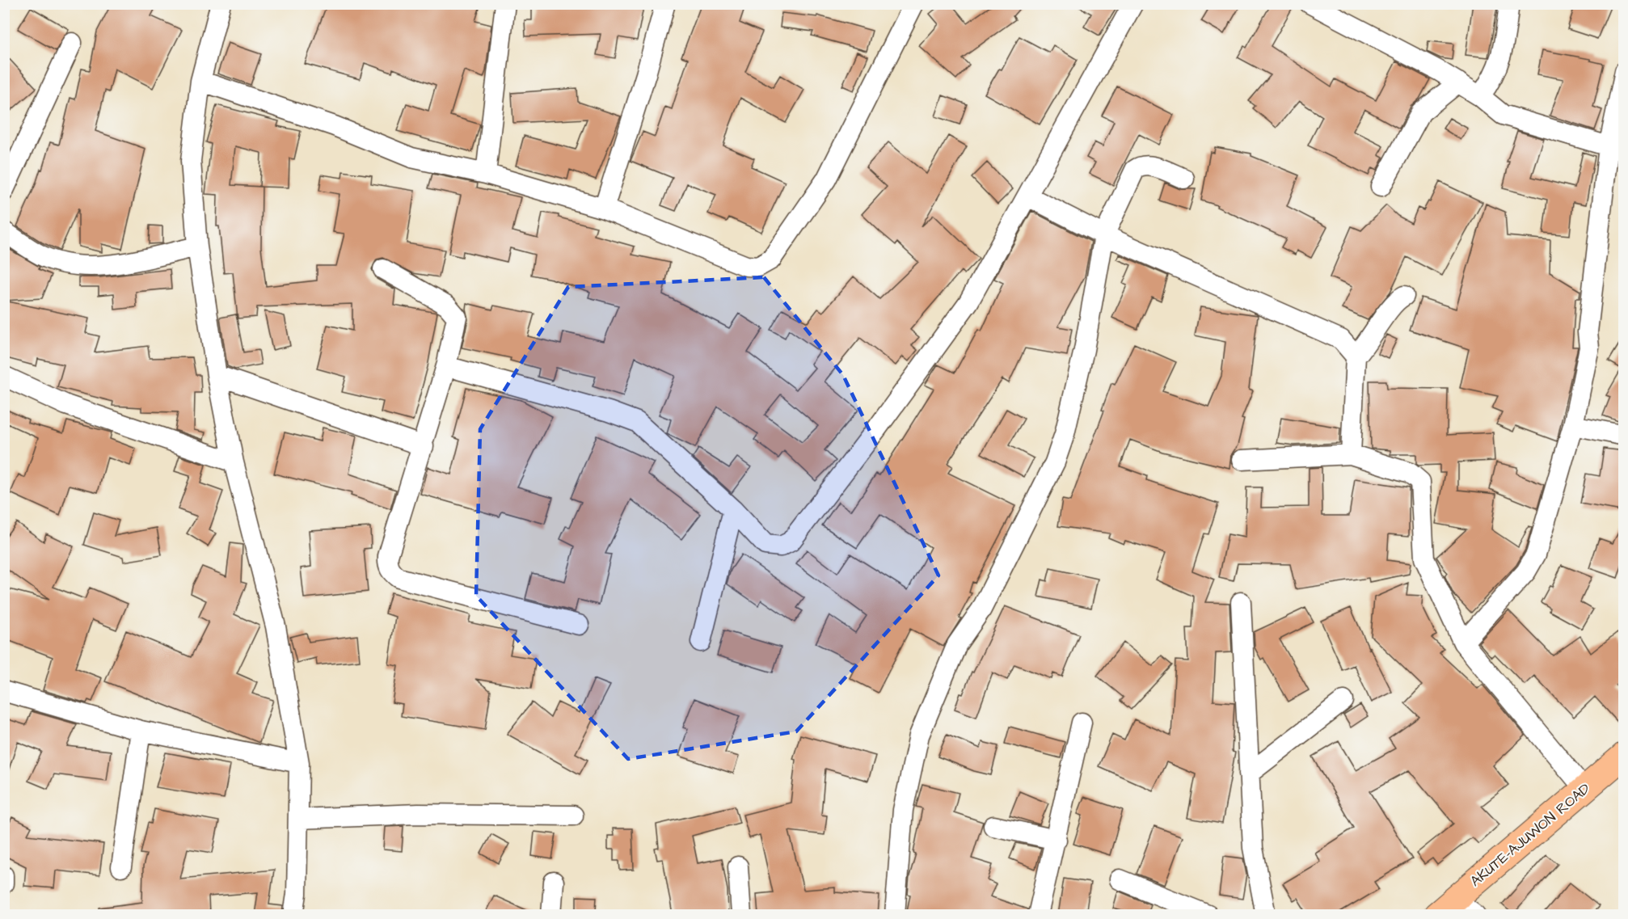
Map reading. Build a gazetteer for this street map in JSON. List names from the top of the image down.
{
  "streets": {
    "main road": ["AKUTE-AJUWON ROAD"]
  }
}
